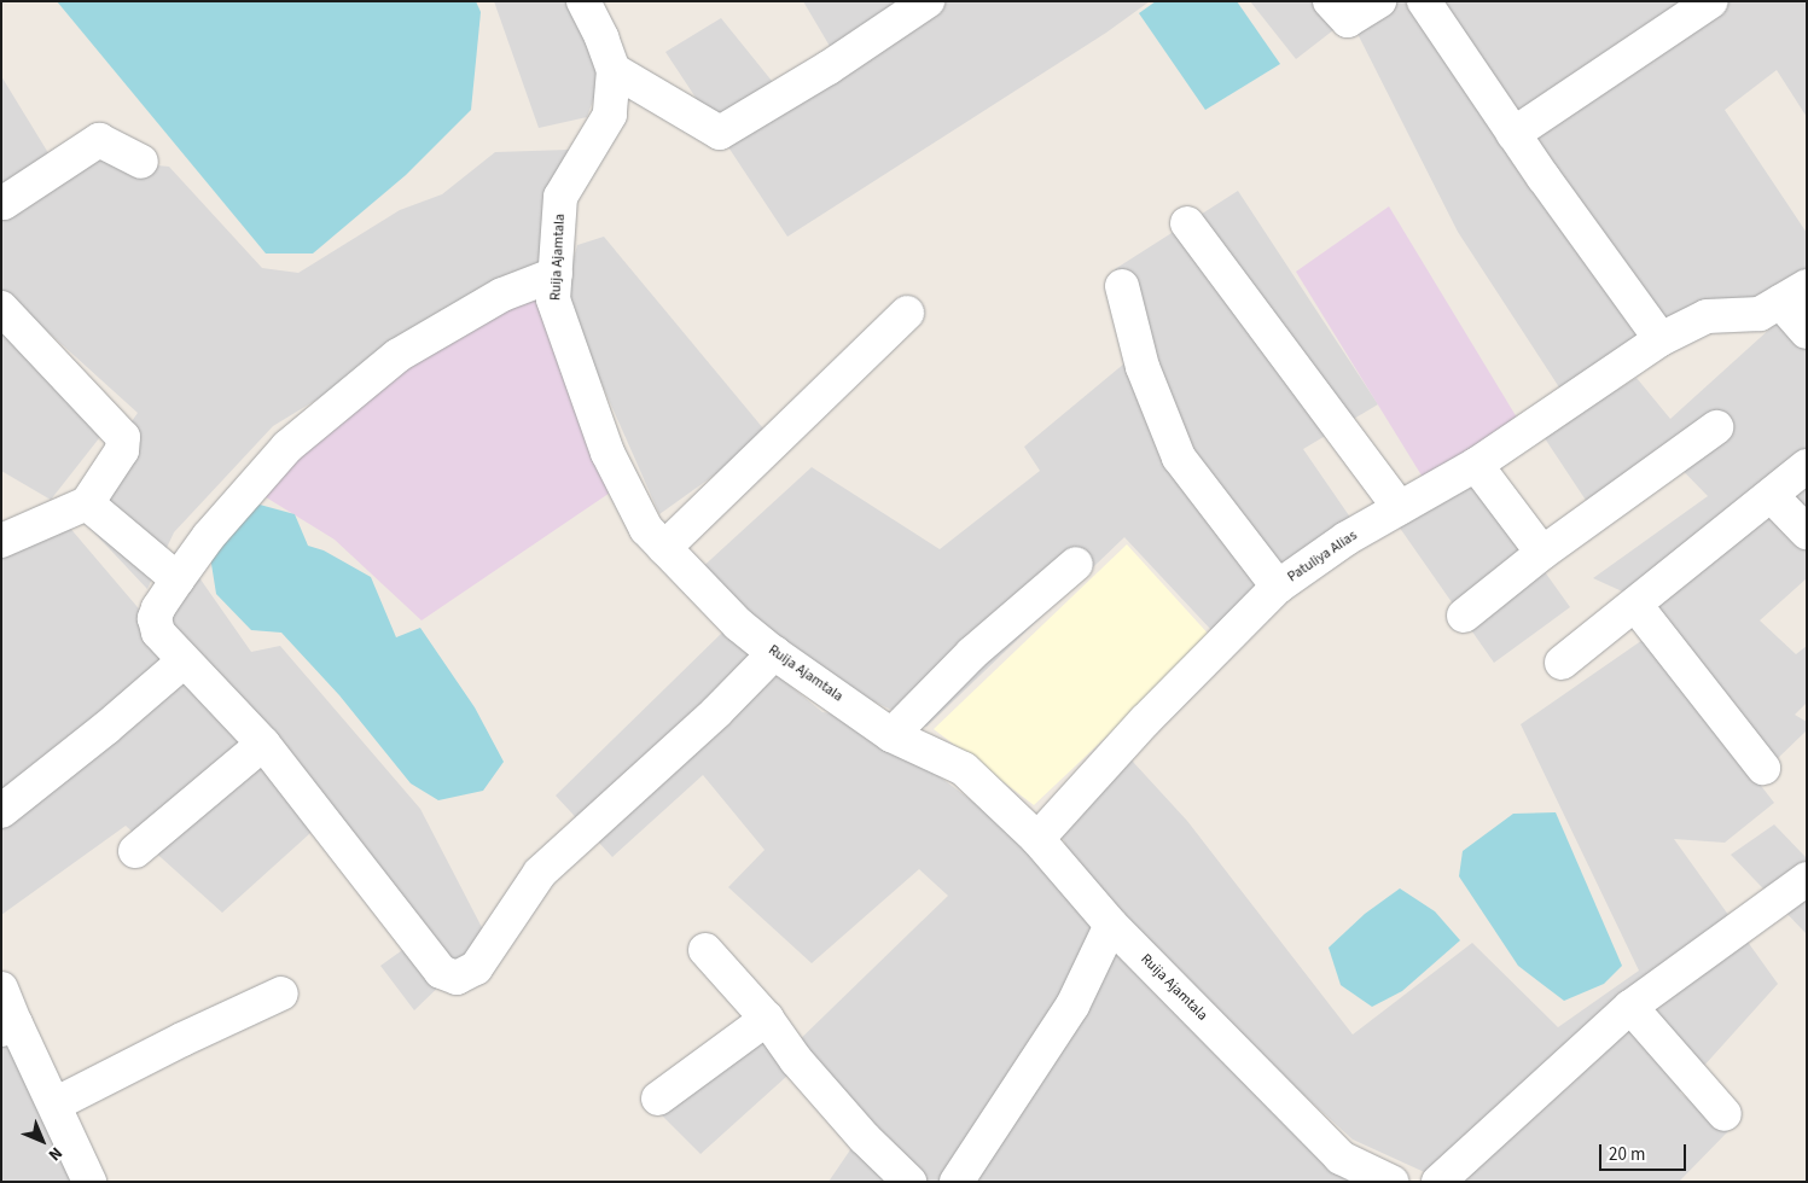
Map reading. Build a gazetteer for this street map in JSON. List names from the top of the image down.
{
  "streets": {
    "street": ["Ruija Ajamtala", "Patuliya Alias"]
  },
  "crossings": [
    ["Ruija Ajamtala", "Patuliya Alias"]
  ],
  "scale_bar": "20 m",
  "north": "bottom right"
}
